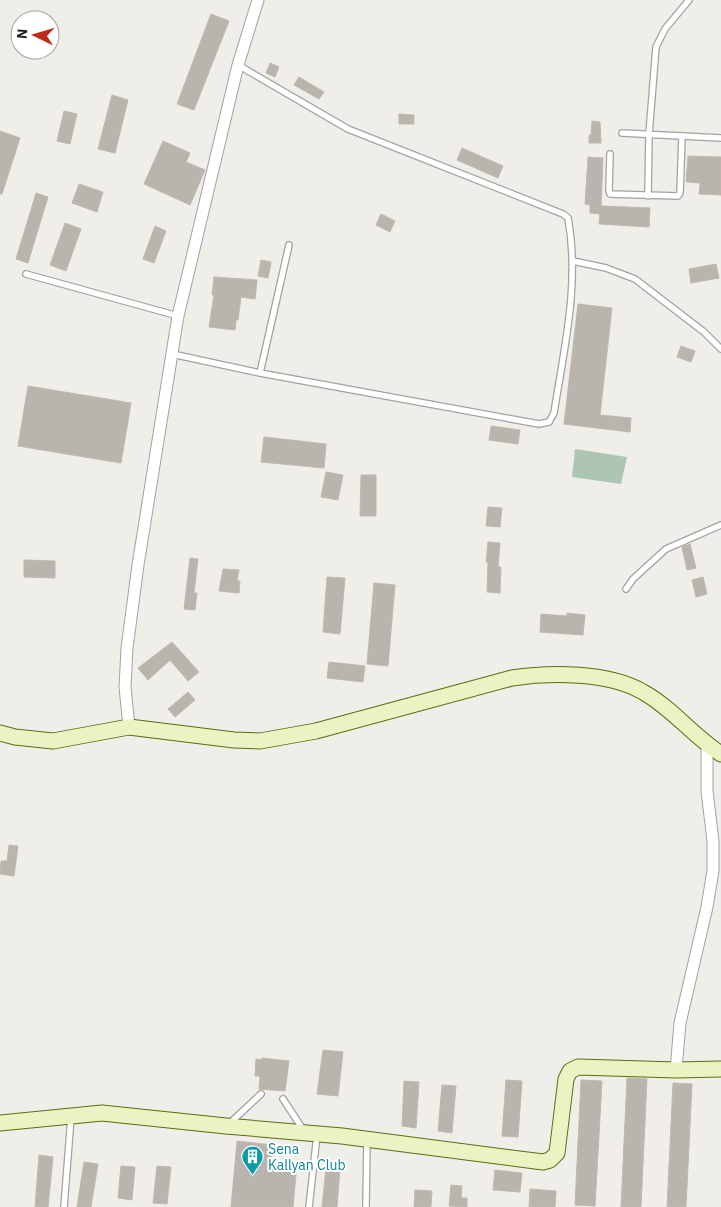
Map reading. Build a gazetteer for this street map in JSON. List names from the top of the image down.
{
  "places": {
    "building": ["Sena Kallyan Club"]
  },
  "north": "left"
}
